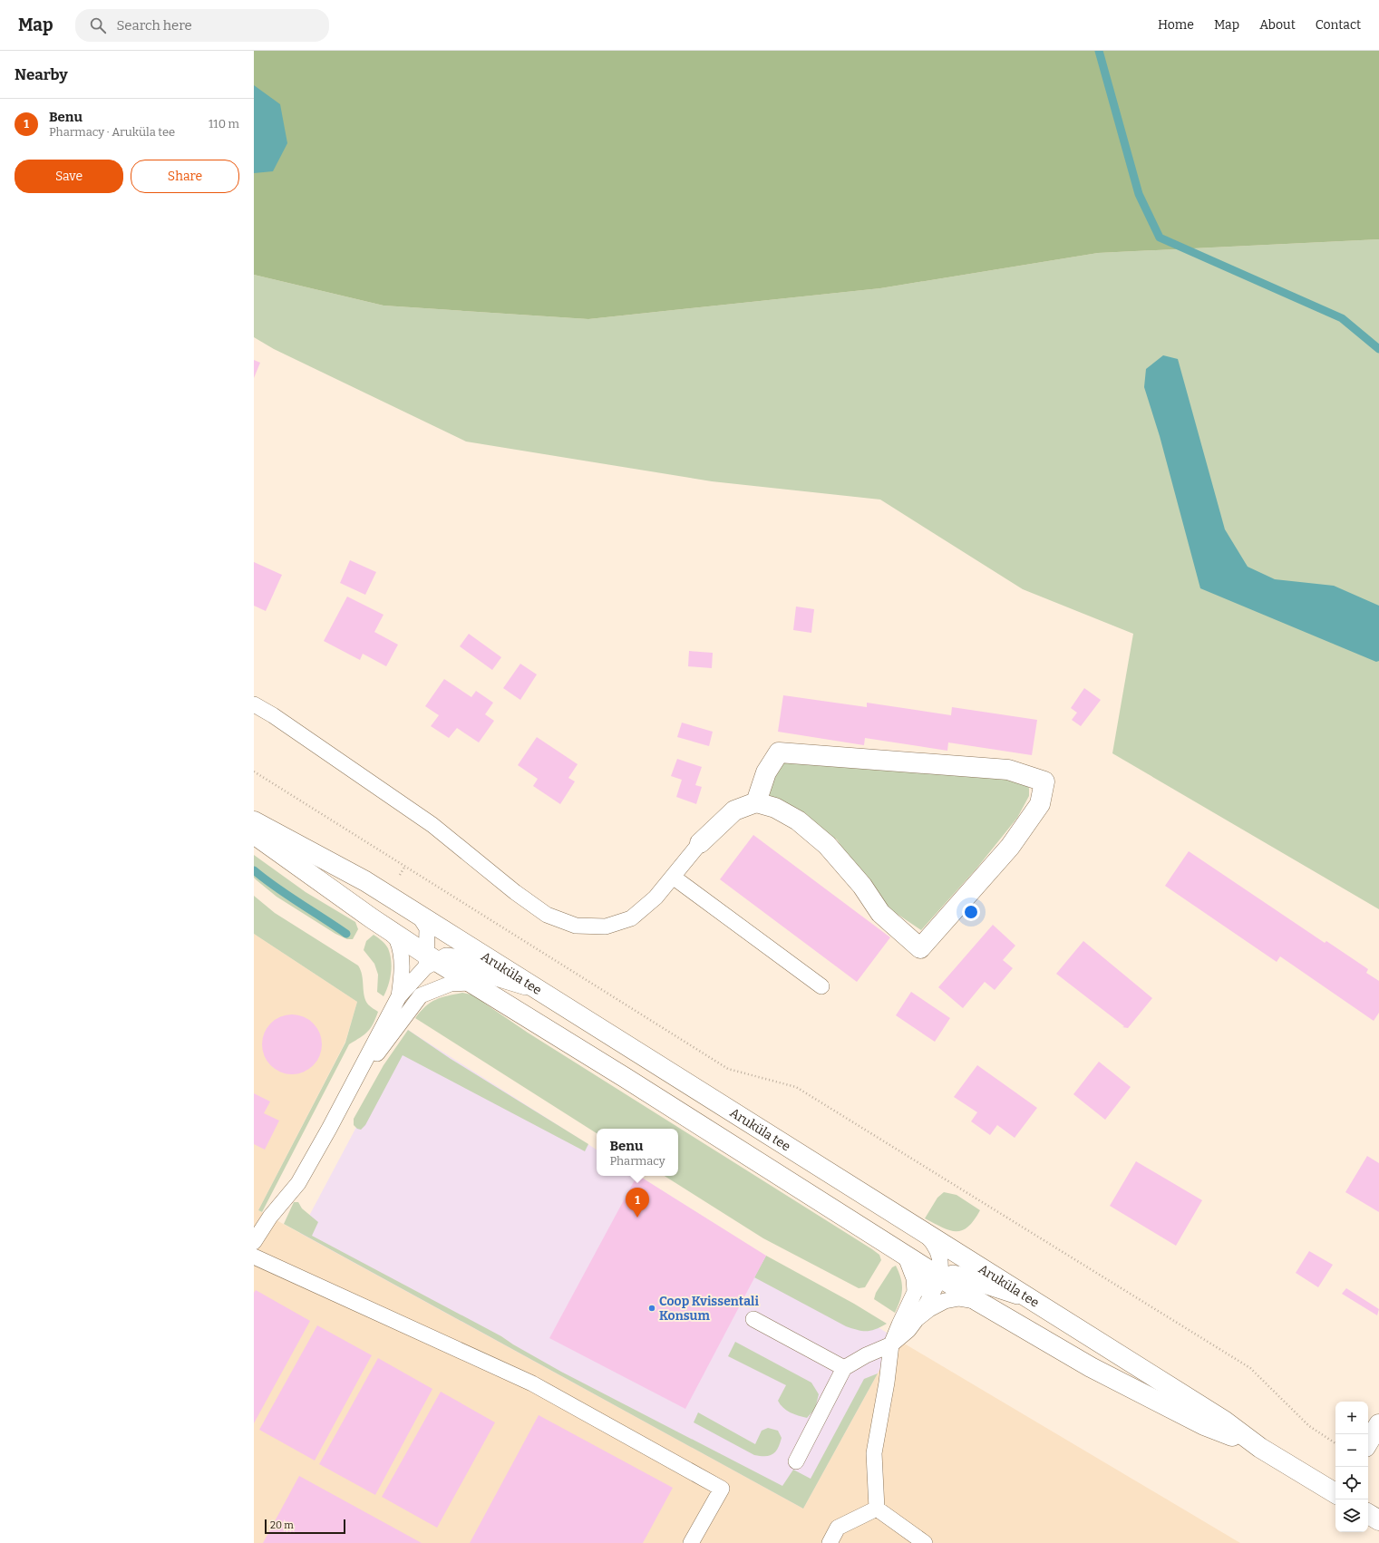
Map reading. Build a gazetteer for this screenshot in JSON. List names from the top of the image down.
{
  "streets": {
    "main road": ["Aruküla tee"]
  },
  "places": ["Coop Kvissentali Konsum"],
  "scale_bar": "20 m",
  "page": {
    "header": "Map",
    "search": "Search here",
    "nav": [
      "Home",
      "Map",
      "About",
      "Contact"
    ],
    "heading": "Nearby",
    "list": [
      {
        "mark": "1",
        "name": "Benu",
        "note": "Pharmacy · Aruküla tee",
        "value": "110 m"
      }
    ],
    "buttons": ["Save", "Share"],
    "popup": ["Benu", "Pharmacy"],
    "pins": "1",
    "map_buttons": ["+", "−"],
    "scale": "20 m"
  }
}
